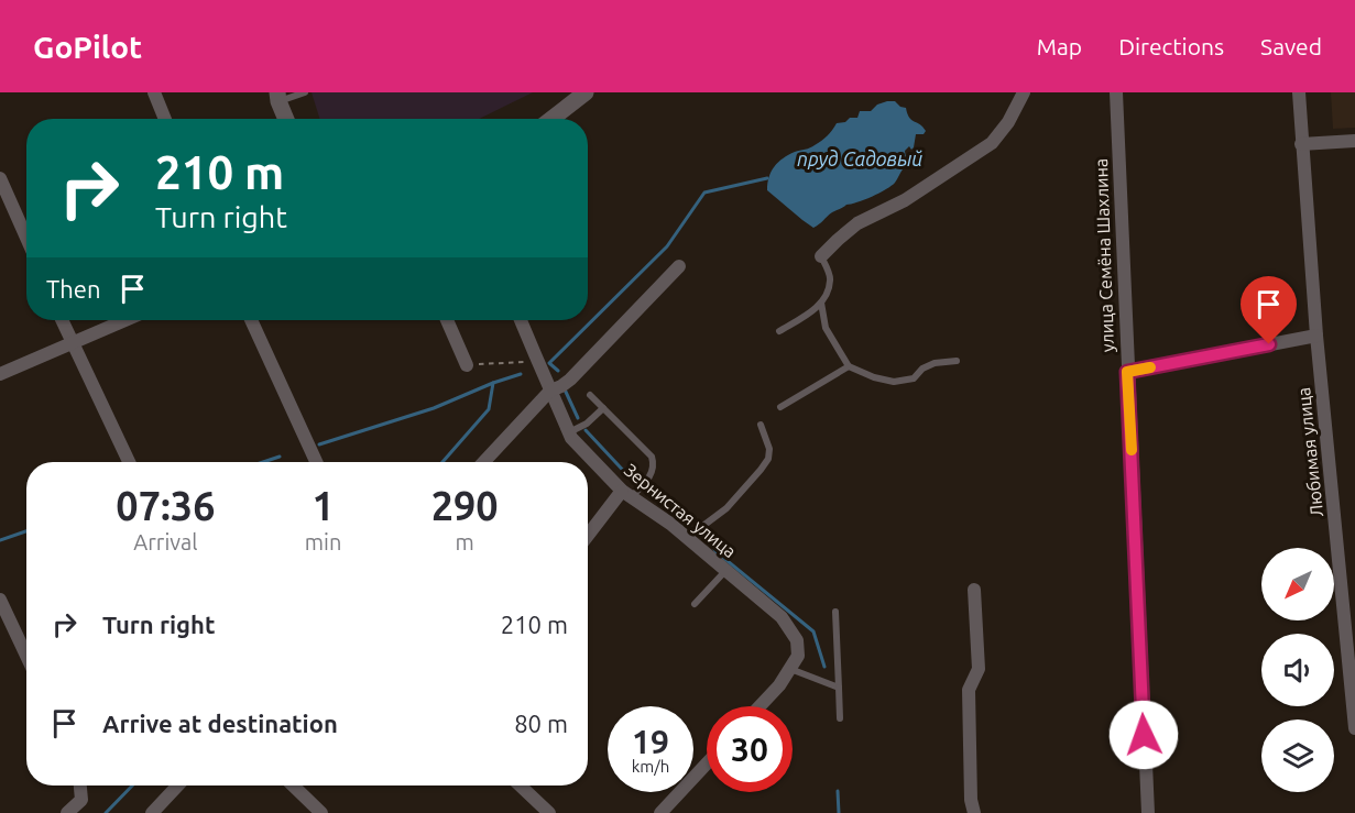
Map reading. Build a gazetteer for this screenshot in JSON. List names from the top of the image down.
{
  "streets": {
    "street": ["улица Семёна Шахлина", "Любимая улица", "Зернистая улица"]
  },
  "water": ["пруд Садовый"],
  "north": "bottom left",
  "page": {
    "header": "GoPilot",
    "nav": ["Map", "Directions", "Saved"],
    "turn": ["210 m", "Turn right"],
    "then": "Then",
    "eta": [
      "07:36",
      "Arrival",
      "1",
      "min",
      "290",
      "m"
    ],
    "list": [
      {
        "name": "Turn right",
        "value": "210 m"
      },
      {
        "name": "Arrive at destination",
        "value": "80 m"
      }
    ],
    "speed": "19 km/h",
    "limit": "30"
  }
}
